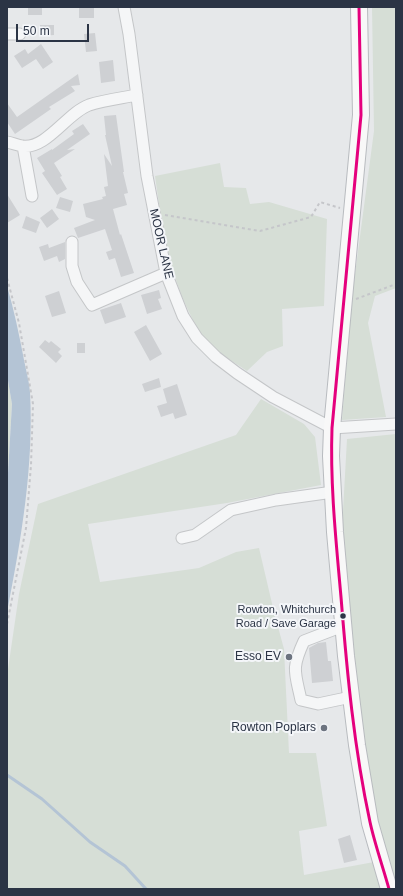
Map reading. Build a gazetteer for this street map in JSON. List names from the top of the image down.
{
  "streets": {
    "street": ["MOOR LANE"]
  },
  "places": ["Rowton, Whitchurch Road / Save Garage", "Esso EV", "Rowton Poplars"],
  "scale_bar": "50 m"
}
